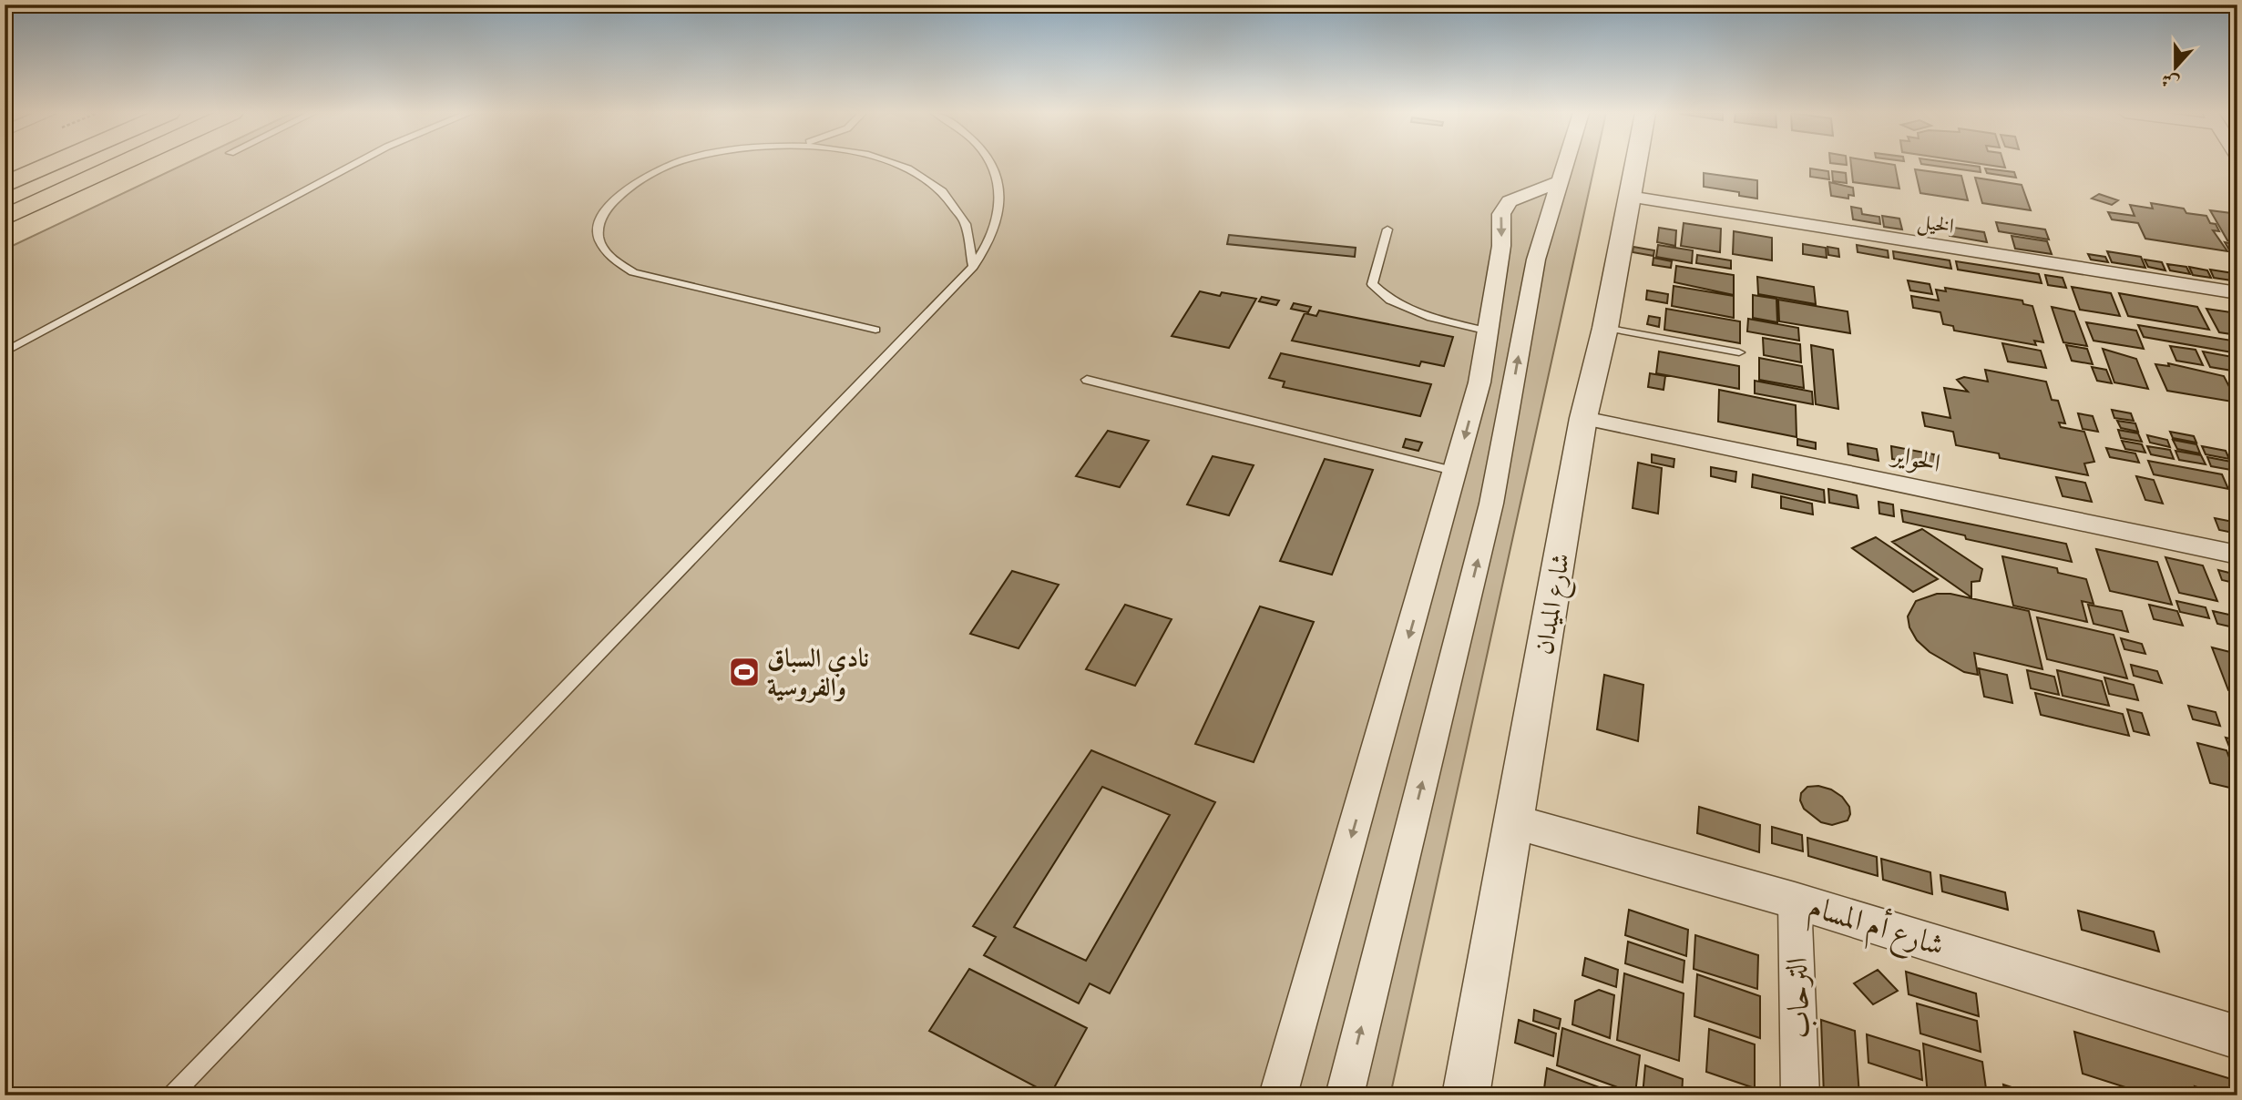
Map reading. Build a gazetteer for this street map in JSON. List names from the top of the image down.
{
  "streets": {
    "street": [
      "الخيل",
      "الحواير",
      "شارع الميدان",
      "شارع أم المسام",
      "الترحاب"
    ]
  },
  "crossings": [
    ["الخيل", "شارع الميدان"],
    ["الحواير", "شارع الميدان"],
    ["شارع الميدان", "شارع أم المسام"],
    ["شارع أم المسام", "الترحاب"]
  ],
  "places": {
    "sports": ["نادي السباق والفروسية"]
  },
  "north": "bottom"
}
